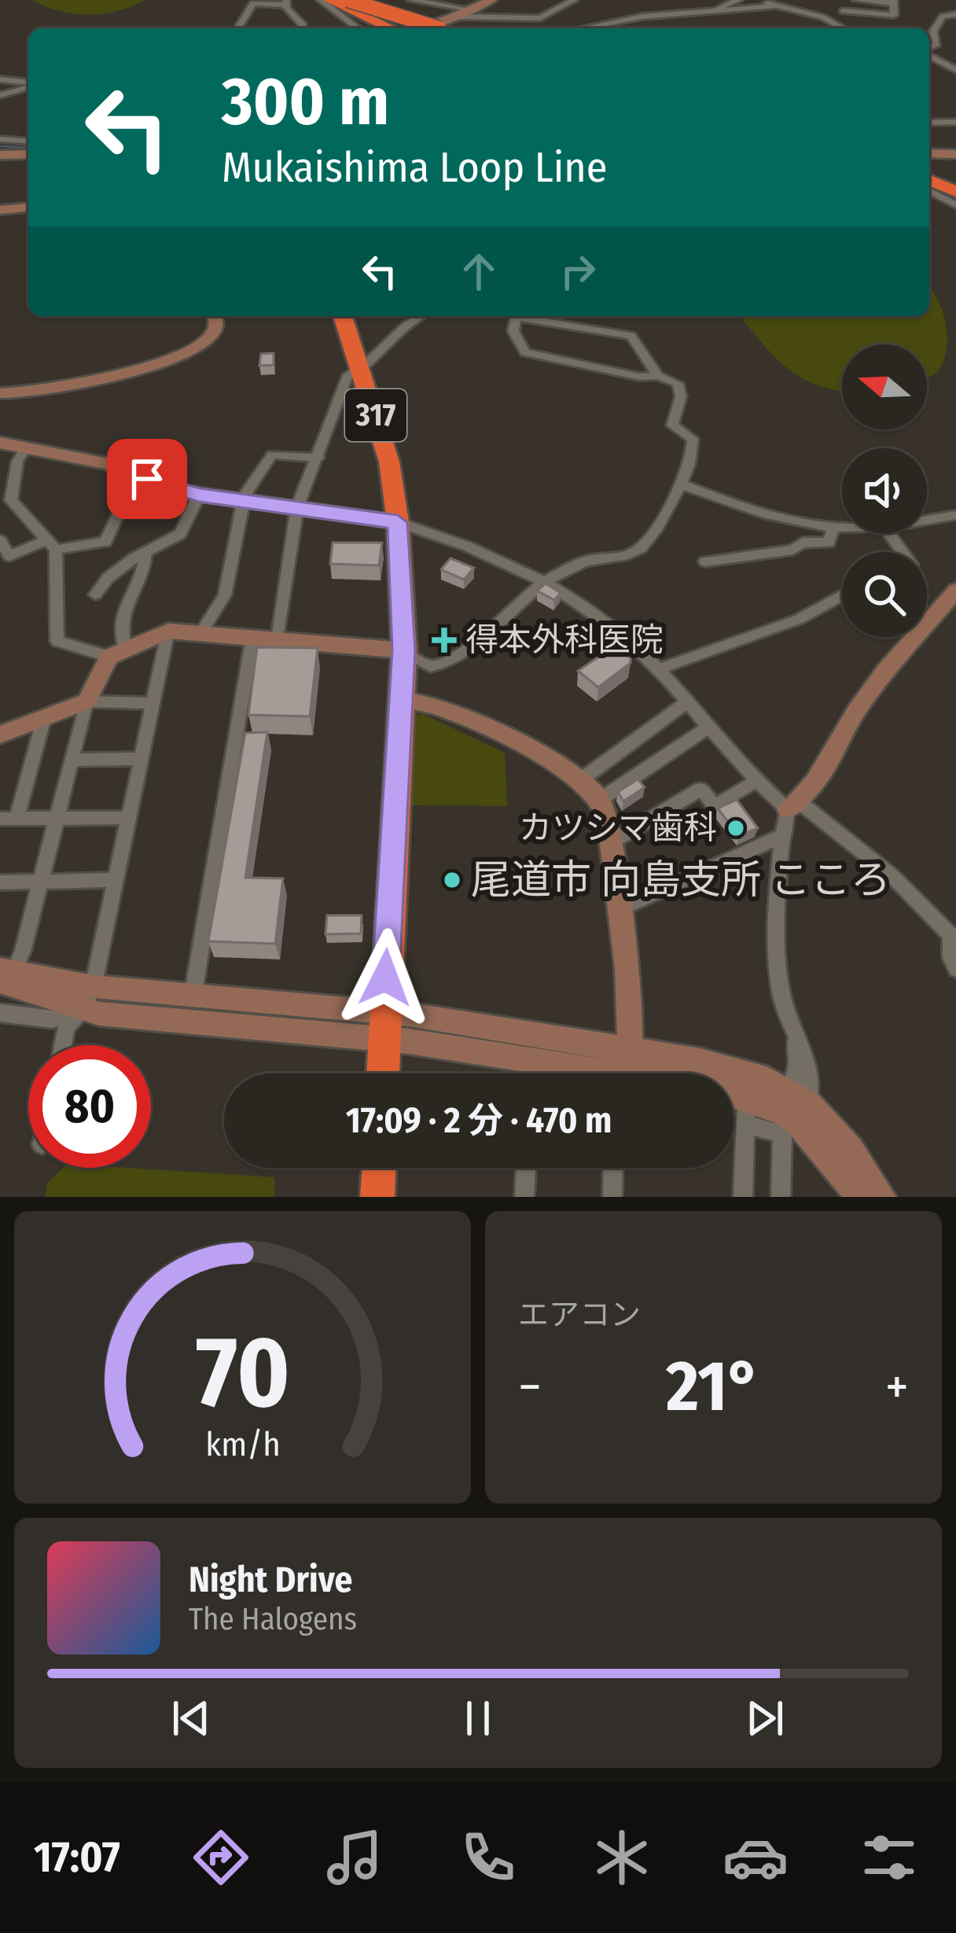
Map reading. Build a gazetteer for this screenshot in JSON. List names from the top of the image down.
{
  "streets": {
    "highway": ["317"]
  },
  "places": {
    "health": ["得本外科医院"],
    "other": ["カツシマ歯科", "尾道市 向島支所 こころ"]
  },
  "north": "left",
  "page": {
    "turn": ["300 m", "Mukaishima Loop Line"],
    "limit": "80",
    "trip": "17:09 · 2 分 · 470 m",
    "tile": "エアコン",
    "heat": ["−", "21°", "+"],
    "song": ["Night Drive", "The Halogens"],
    "tabs": "17:07",
    "gauge": ["70", "km/h"]
  }
}
